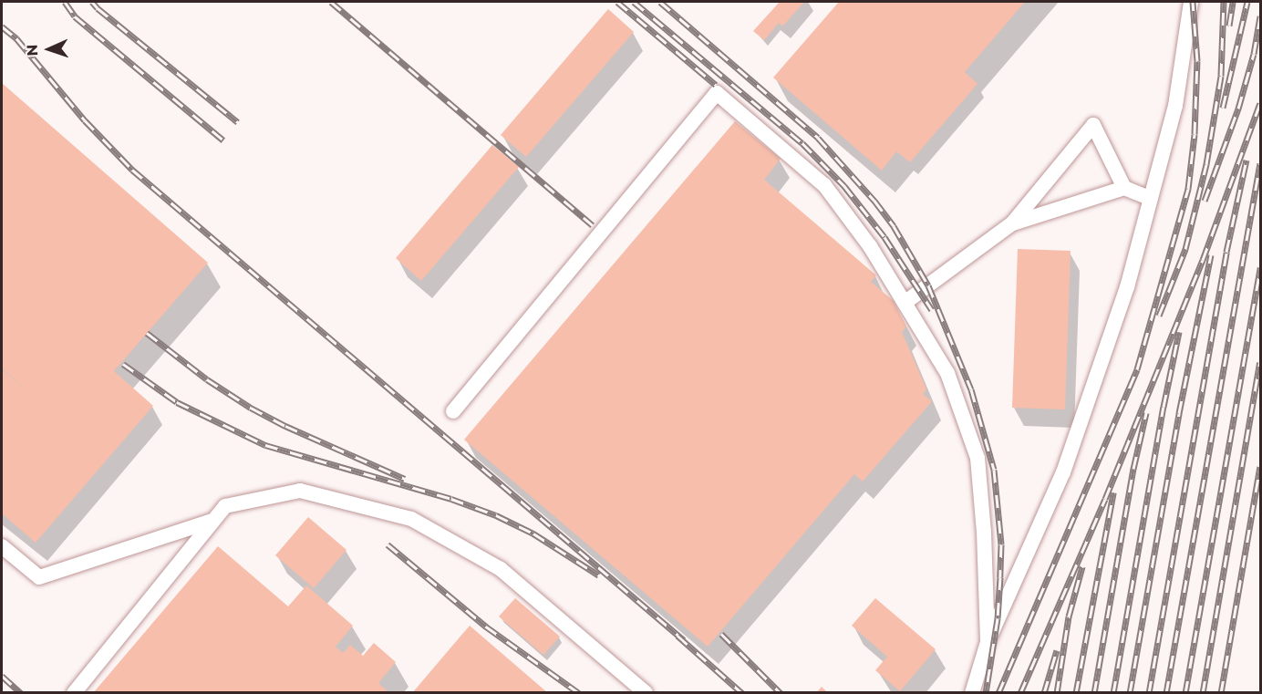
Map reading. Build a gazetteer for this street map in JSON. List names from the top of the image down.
{
  "north": "left"
}
